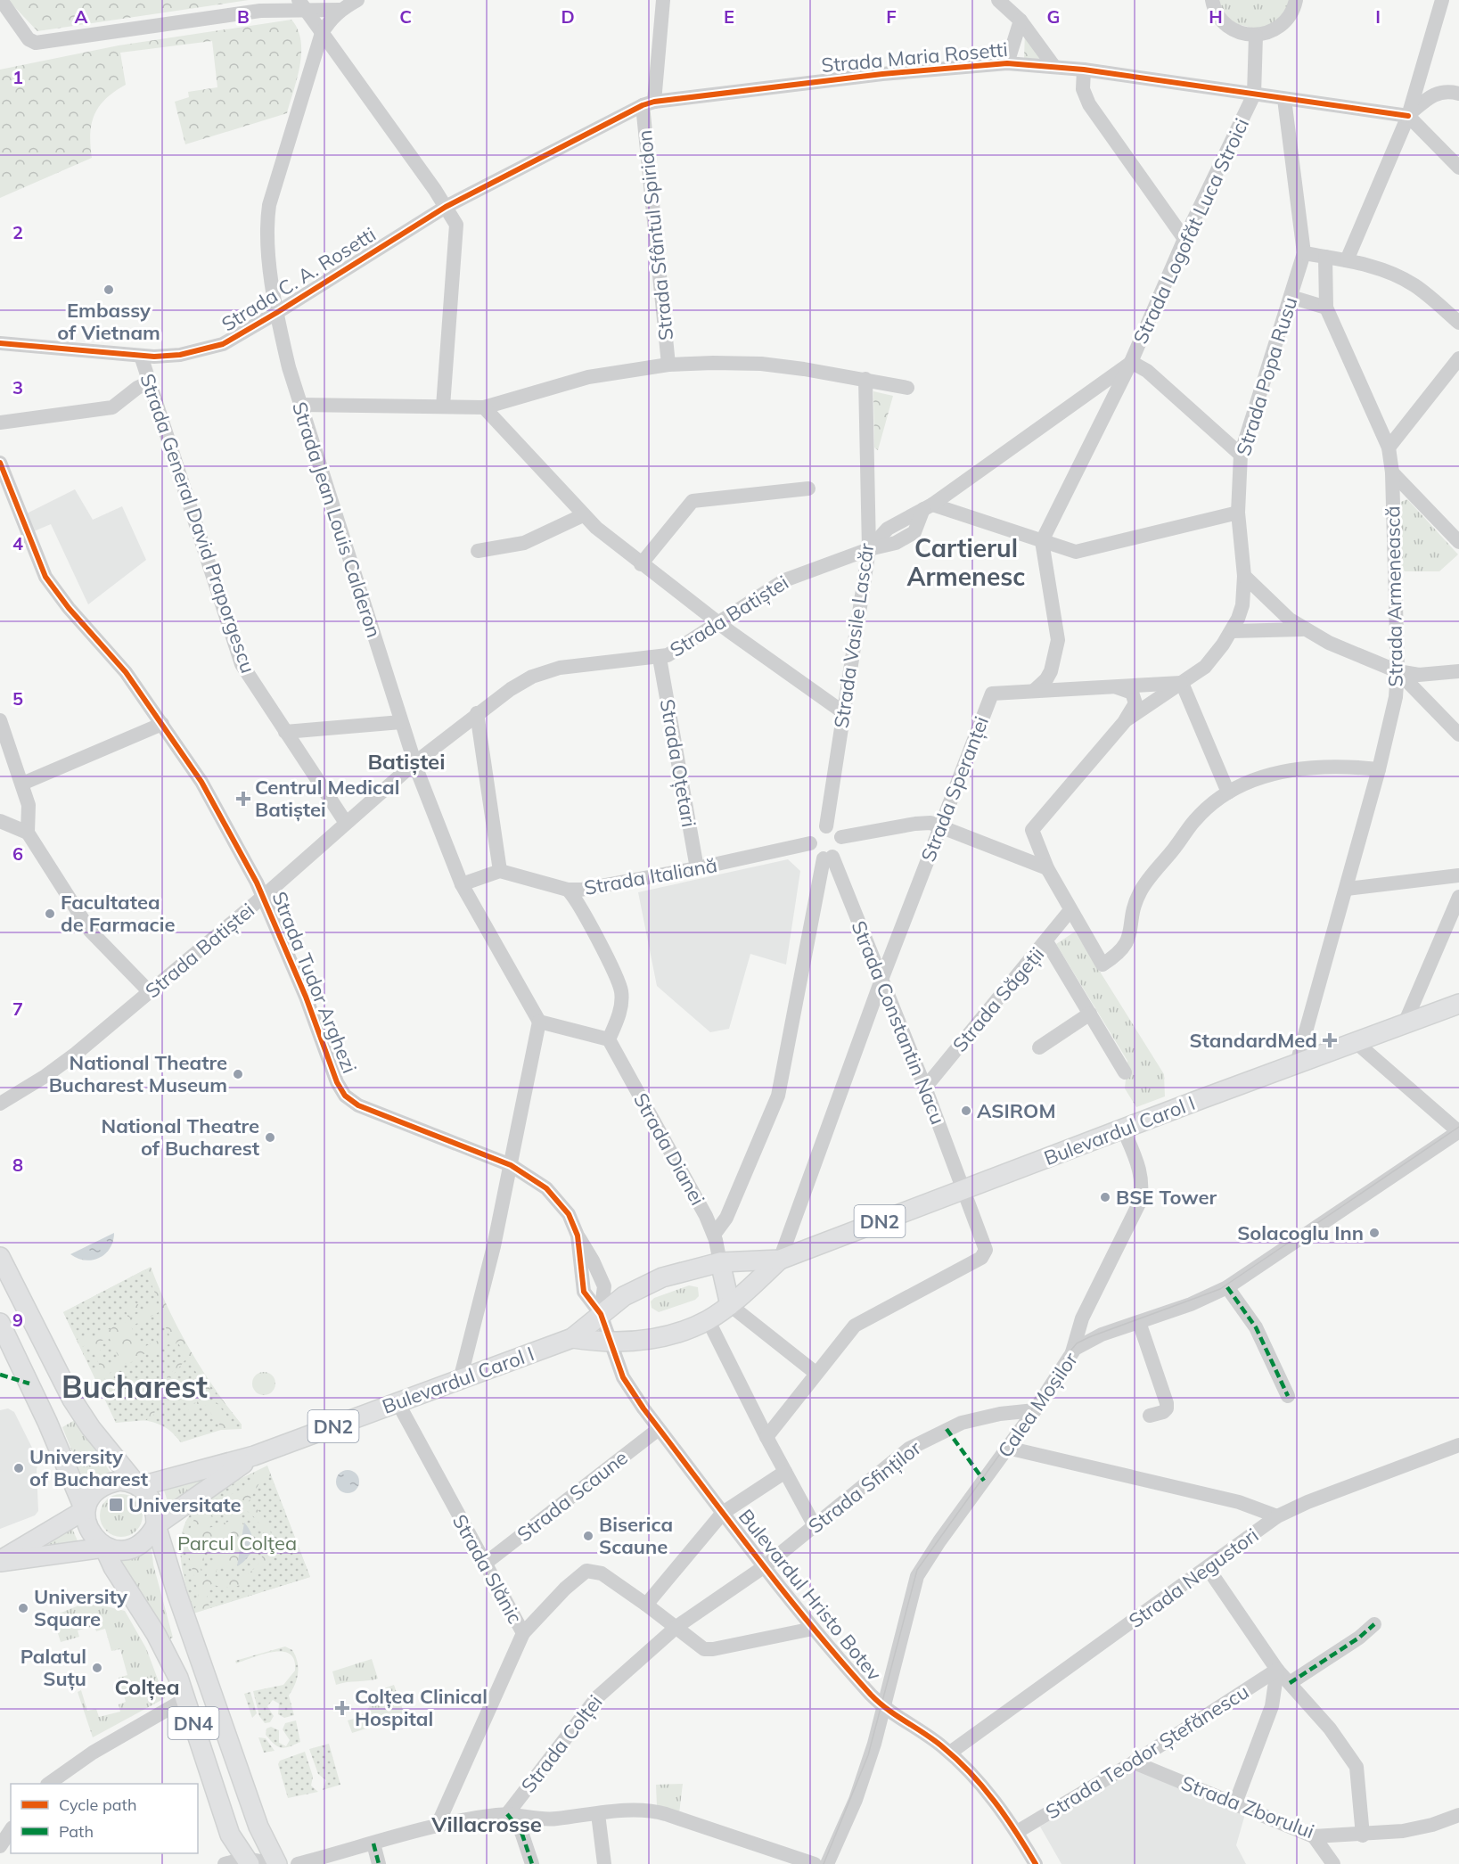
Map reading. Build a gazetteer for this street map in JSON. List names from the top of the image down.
{
  "streets": {
    "main road": ["Bulevardul Carol I", "DN2", "DN4"],
    "street": [
      "Strada Maria Rosetti",
      "Strada Logofăt Luca Stroici",
      "Strada Sfântul Spiridon",
      "Strada C. A. Rosetti",
      "Strada Popa Rusu",
      "Strada Jean Louis Calderon",
      "Strada General David Praporgescu",
      "Strada Armenească",
      "Strada Batiștei",
      "Strada Vasile Lascăr",
      "Strada Oțetari",
      "Strada Speranței",
      "Strada Italiană",
      "Strada Tudor Arghezi",
      "Strada Săgeții",
      "Strada Constantin Nacu",
      "Strada Dianei",
      "Calea Moșilor",
      "Strada Sfinților",
      "Strada Scaune",
      "Strada Slănic",
      "Strada Negustori",
      "Bulevardul Hristo Botev",
      "Strada Colței",
      "Strada Teodor Ștefănescu",
      "Strada Zborului"
    ]
  },
  "crossings": [
    ["Strada Maria Rosetti", "Strada Logofăt Luca Stroici"],
    ["Strada Maria Rosetti", "Strada Sfântul Spiridon"],
    ["Strada Maria Rosetti", "Strada C. A. Rosetti"],
    ["Strada C. A. Rosetti", "Strada Jean Louis Calderon"],
    ["Strada C. A. Rosetti", "Strada General David Praporgescu"],
    ["Strada Popa Rusu", "Strada Speranței"],
    ["Strada Jean Louis Calderon", "Strada Batiștei"],
    ["Strada General David Praporgescu", "Strada Batiștei"],
    ["Strada Armenească", "Bulevardul Carol I"],
    ["Strada Batiștei", "Strada Vasile Lascăr"],
    ["Strada Batiștei", "Strada Oțetari"],
    ["Strada Batiștei", "Strada Tudor Arghezi"],
    ["Strada Vasile Lascăr", "Strada Italiană"],
    ["Strada Vasile Lascăr", "Strada Constantin Nacu"],
    ["Strada Oțetari", "Strada Italiană"],
    ["Strada Speranței", "Strada Constantin Nacu"],
    ["Strada Speranței", "Bulevardul Carol I"],
    ["Strada Speranței", "DN2"],
    ["Strada Italiană", "Strada Constantin Nacu"],
    ["Strada Tudor Arghezi", "DN2"],
    ["Strada Tudor Arghezi", "Bulevardul Hristo Botev"],
    ["Strada Săgeții", "Strada Constantin Nacu"],
    ["Strada Constantin Nacu", "Bulevardul Carol I"],
    ["Bulevardul Carol I", "DN2"],
    ["Bulevardul Carol I", "Strada Slănic"],
    ["Bulevardul Carol I", "DN4"],
    ["Strada Dianei", "DN2"],
    ["DN2", "Bulevardul Hristo Botev"],
    ["Calea Moșilor", "Strada Sfinților"],
    ["Calea Moșilor", "Bulevardul Hristo Botev"],
    ["Strada Sfinților", "Bulevardul Hristo Botev"],
    ["Strada Sfinților", "Strada Colței"],
    ["Strada Scaune", "Strada Slănic"],
    ["Strada Scaune", "Bulevardul Hristo Botev"],
    ["Strada Negustori", "Bulevardul Hristo Botev"],
    ["Bulevardul Hristo Botev", "Strada Colței"],
    ["Bulevardul Hristo Botev", "Strada Teodor Ștefănescu"],
    ["Strada Teodor Ștefănescu", "Strada Zborului"]
  ],
  "districts": [
    "Cartierul Armenesc",
    "Batiștei",
    "Bucharest",
    "Colțea",
    "Villacrosse"
  ],
  "parks": ["Parcul Colţea"],
  "places": {
    "other": [
      "Embassy of Vietnam",
      "Facultatea de Farmacie",
      "National Theatre Bucharest Museum",
      "ASIROM",
      "National Theatre of Bucharest",
      "BSE Tower",
      "Solacoglu Inn",
      "University of Bucharest",
      "Biserica Scaune",
      "University Square",
      "Palatul Suțu"
    ],
    "health": ["Centrul Medical Batiștei", "StandardMed", "Colțea Clinical Hospital"],
    "transit": ["Universitate"]
  },
  "legend": ["Cycle path", "Path"],
  "grid": {
    "columns": [
      "A",
      "B",
      "C",
      "D",
      "E",
      "F",
      "G",
      "H",
      "I"
    ],
    "rows": [
      "1",
      "2",
      "3",
      "4",
      "5",
      "6",
      "7",
      "8",
      "9"
    ]
  }
}
